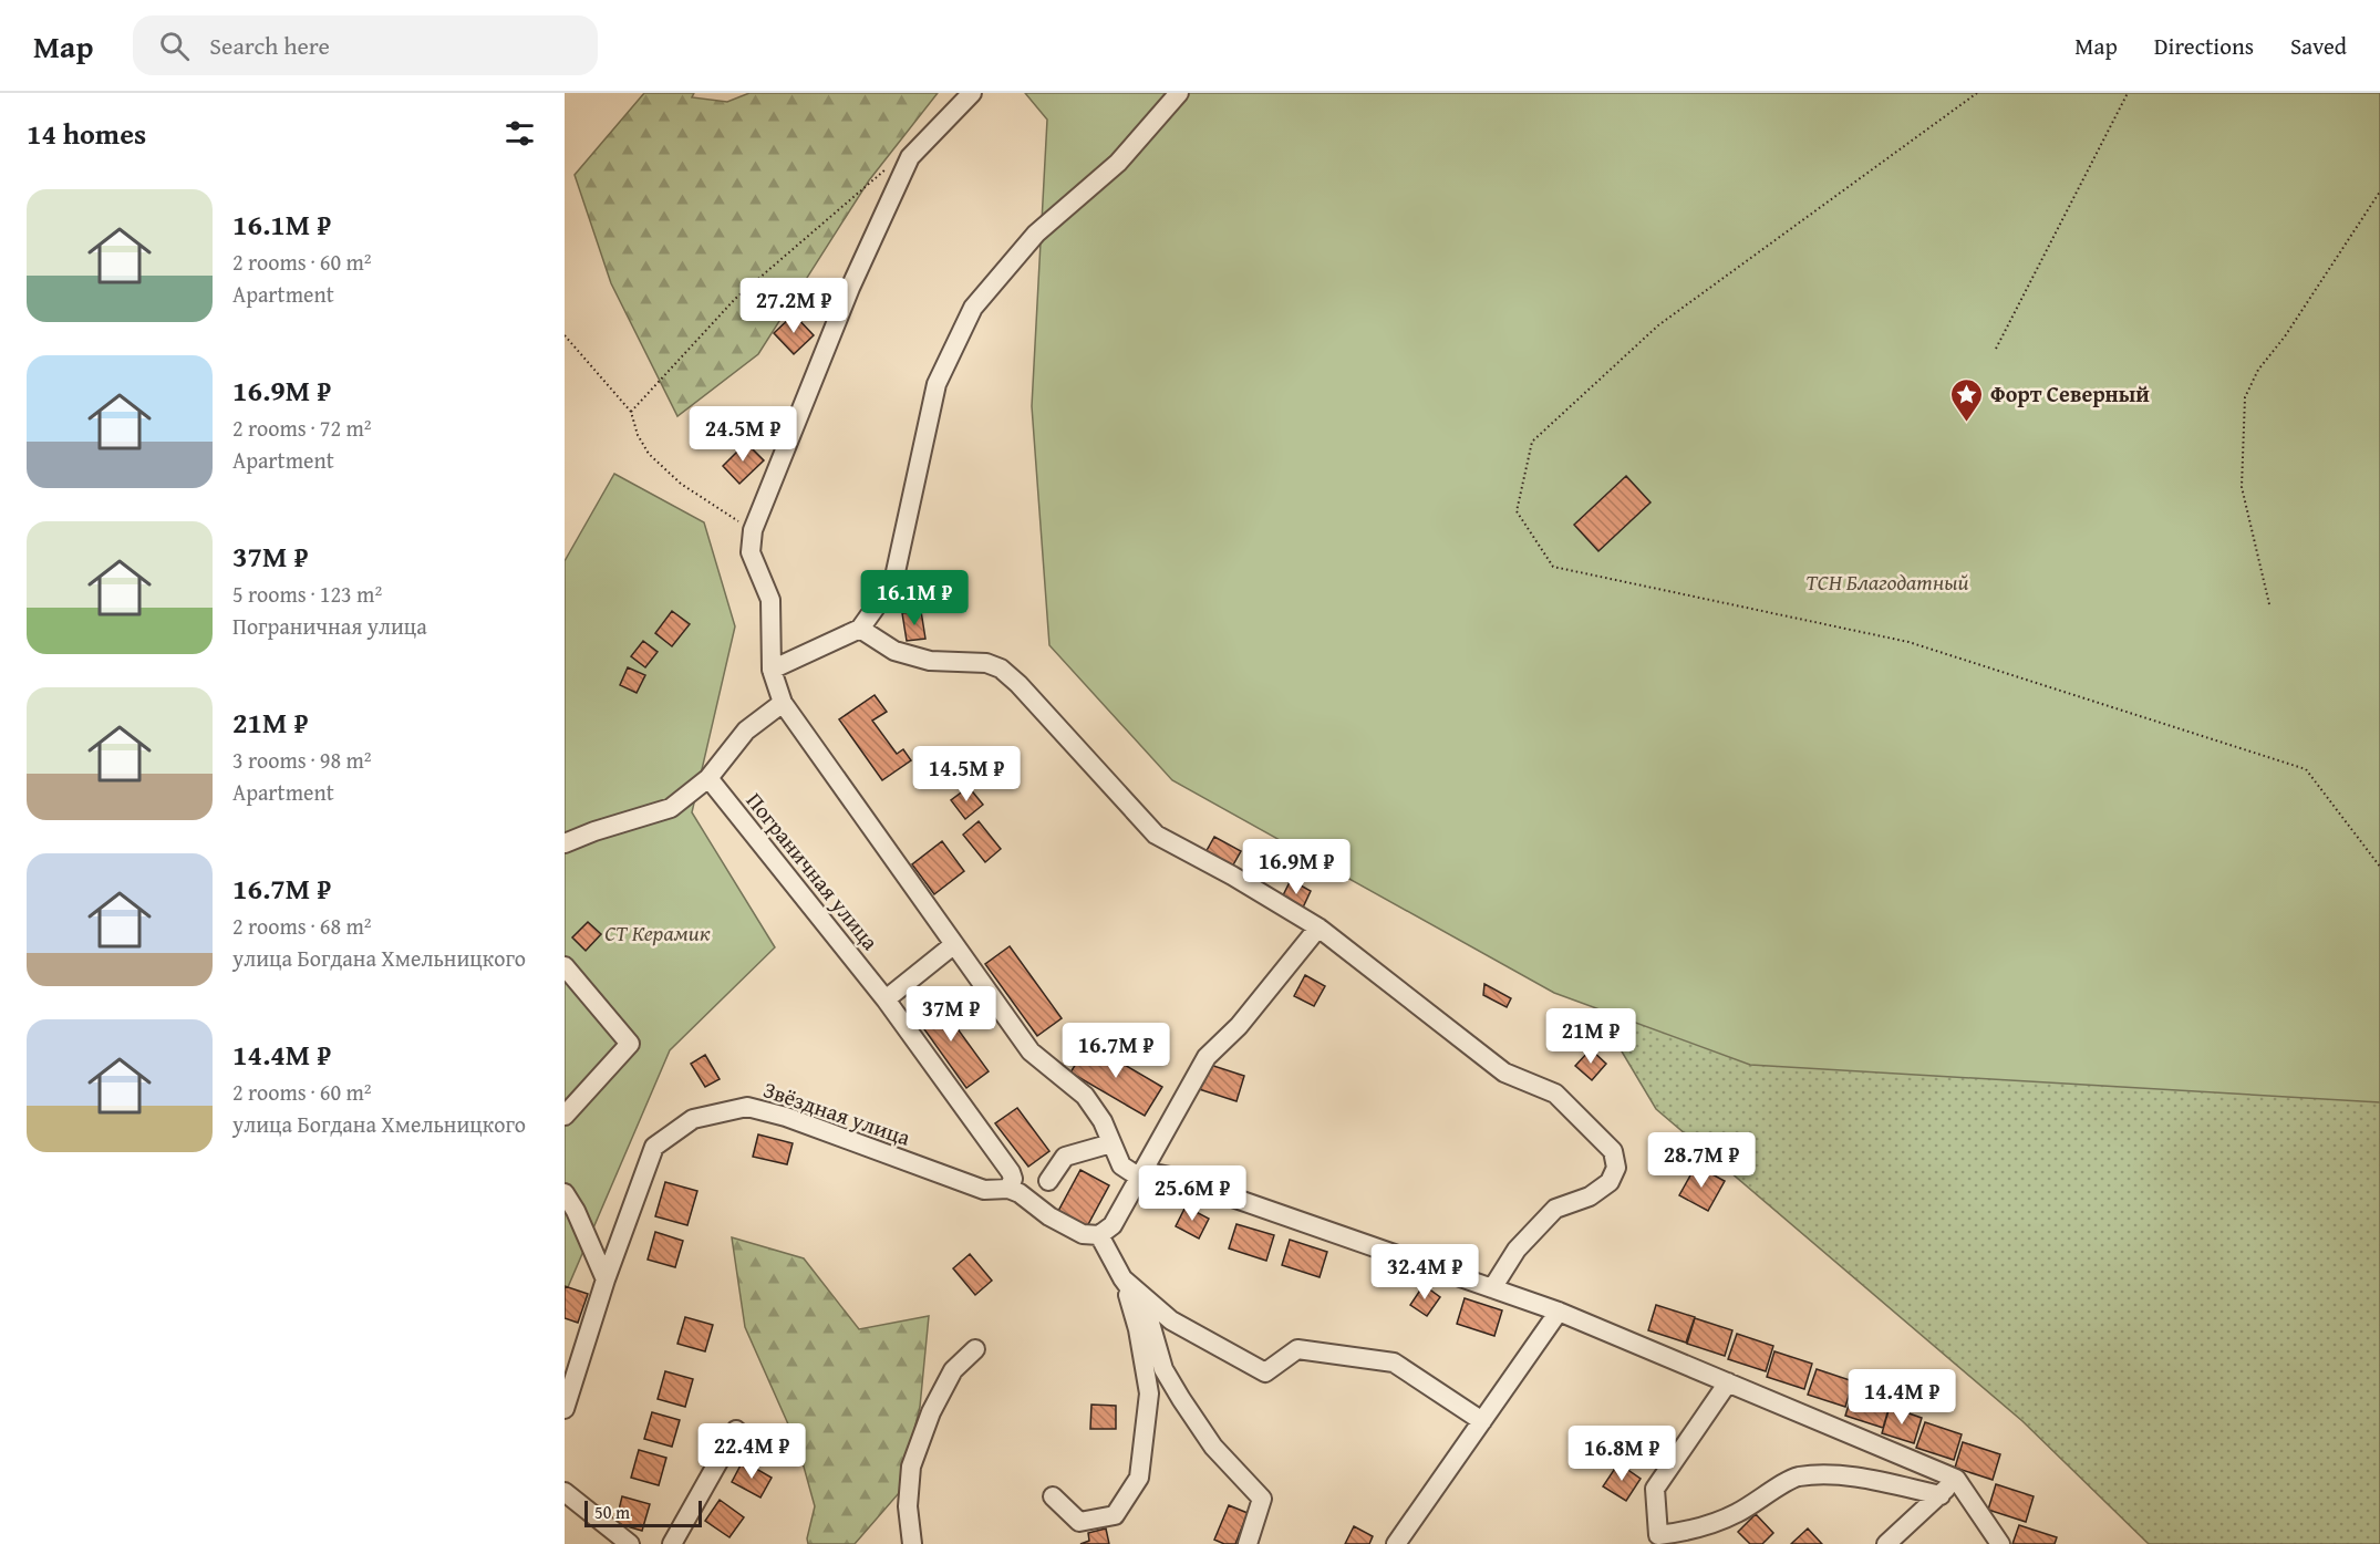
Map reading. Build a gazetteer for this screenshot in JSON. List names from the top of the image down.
{
  "streets": {
    "street": ["Пограничная улица", "Звёздная улица"]
  },
  "crossings": [
    ["Пограничная улица", "Звёздная улица"]
  ],
  "parks": ["ТСН Благодатный", "СТ Керамик"],
  "places": {
    "place": ["Форт Северный"]
  },
  "scale_bar": "50 m",
  "page": {
    "header": "Map",
    "search": "Search here",
    "nav": ["Map", "Directions", "Saved"],
    "heading": "14 homes",
    "list": [
      {
        "name": "16.1M ₽",
        "note": "2 rooms · 60 m² · Apartment"
      },
      {
        "name": "16.9M ₽",
        "note": "2 rooms · 72 m² · Apartment"
      },
      {
        "name": "37M ₽",
        "note": "5 rooms · 123 m² · Пограничная улица"
      },
      {
        "name": "21M ₽",
        "note": "3 rooms · 98 m² · Apartment"
      },
      {
        "name": "16.7M ₽",
        "note": "2 rooms · 68 m² · улица Богдана Хмельницкого"
      },
      {
        "name": "14.4M ₽",
        "note": "2 rooms · 60 m² · улица Богдана Хмельницкого"
      }
    ],
    "price": [
      "27.2M ₽",
      "24.5M ₽",
      "16.1M ₽",
      "14.5M ₽",
      "16.9M ₽",
      "37M ₽",
      "21M ₽",
      "16.7M ₽",
      "28.7M ₽",
      "25.6M ₽",
      "32.4M ₽",
      "14.4M ₽",
      "22.4M ₽",
      "16.8M ₽"
    ],
    "scale": "50 m"
  }
}
